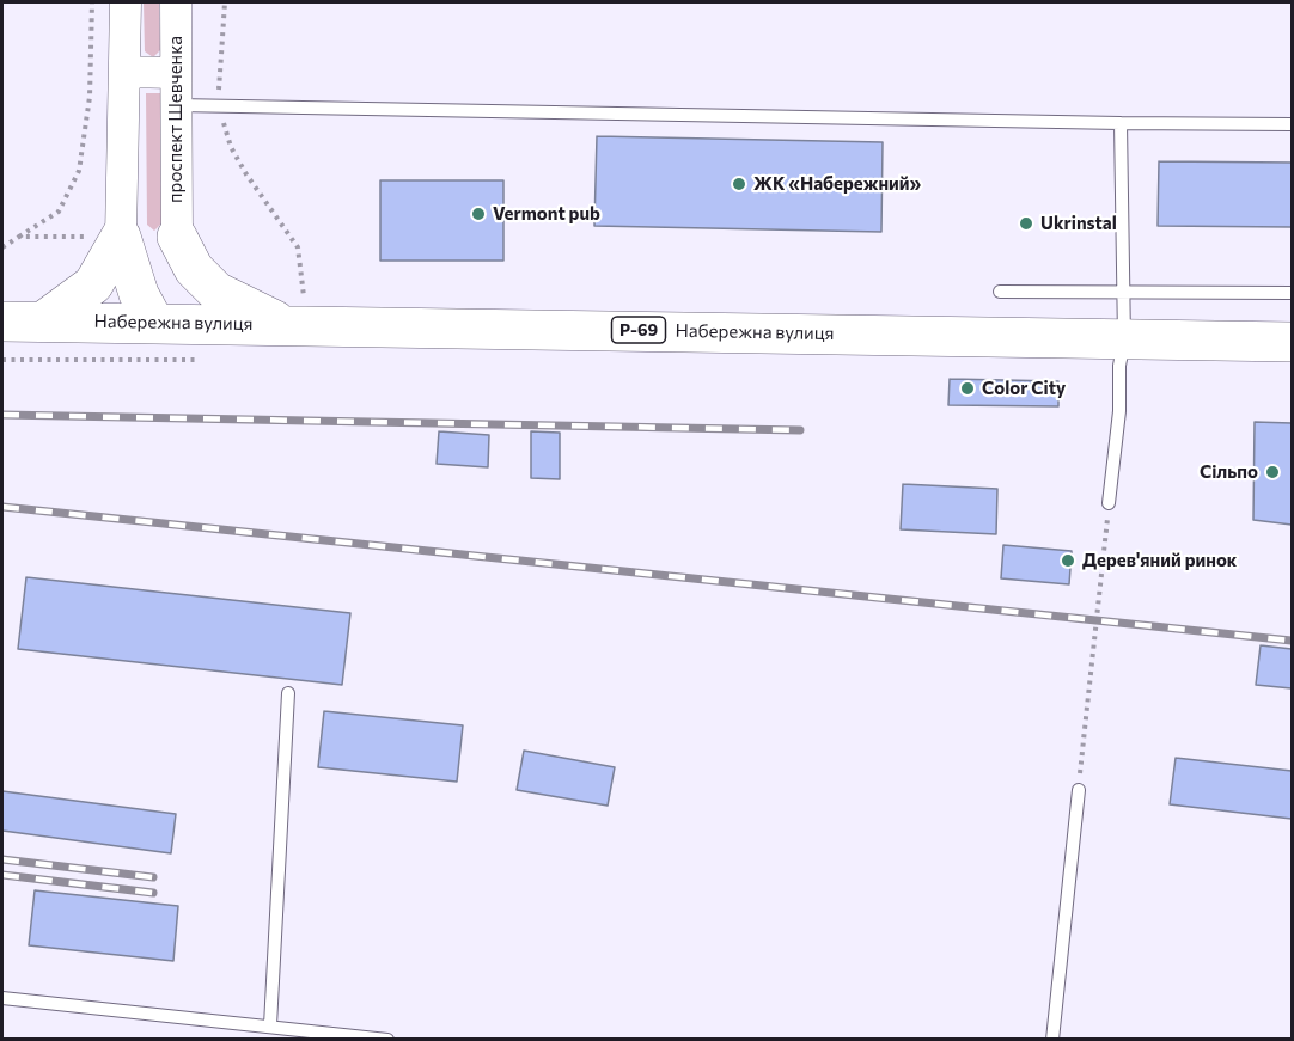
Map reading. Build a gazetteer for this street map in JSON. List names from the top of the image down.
{
  "streets": {
    "main road": ["Набережна вулиця", "Р-69"],
    "street": ["проспект Шевченка"]
  },
  "places": [
    "ЖК «Набережний»",
    "Vermont pub",
    "Ukrinstal",
    "Color City",
    "Сільпо",
    "Дерев'яний ринок"
  ]
}
